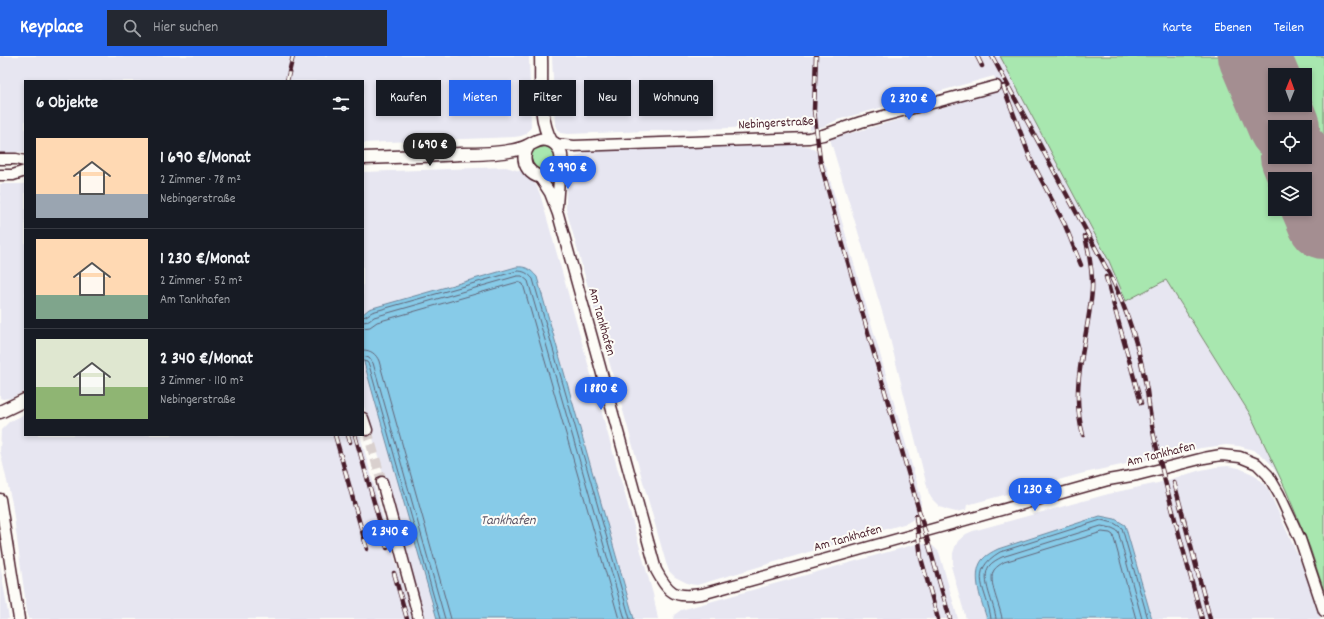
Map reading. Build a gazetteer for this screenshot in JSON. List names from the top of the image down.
{
  "streets": {
    "street": ["Nebingerstraße", "Am Tankhafen"]
  },
  "crossings": [
    ["Nebingerstraße", "Am Tankhafen"]
  ],
  "water": ["Tankhafen"],
  "north": "top",
  "page": {
    "header": "Keyplace",
    "search": "Hier suchen",
    "nav": ["Karte", "Ebenen", "Teilen"],
    "chip": [
      "Kaufen",
      "Mieten",
      "Filter",
      "Neu",
      "Wohnung"
    ],
    "heading": "6 Objekte",
    "price": [
      "2 320 €",
      "1 690 €",
      "2 990 €",
      "1 880 €",
      "1 230 €",
      "2 340 €"
    ],
    "list": [
      {
        "name": "1 690 €/Monat",
        "note": "2 Zimmer · 78 m² · Nebingerstraße"
      },
      {
        "name": "1 230 €/Monat",
        "note": "2 Zimmer · 52 m² · Am Tankhafen"
      },
      {
        "name": "2 340 €/Monat",
        "note": "3 Zimmer · 110 m² · Nebingerstraße"
      }
    ]
  }
}
